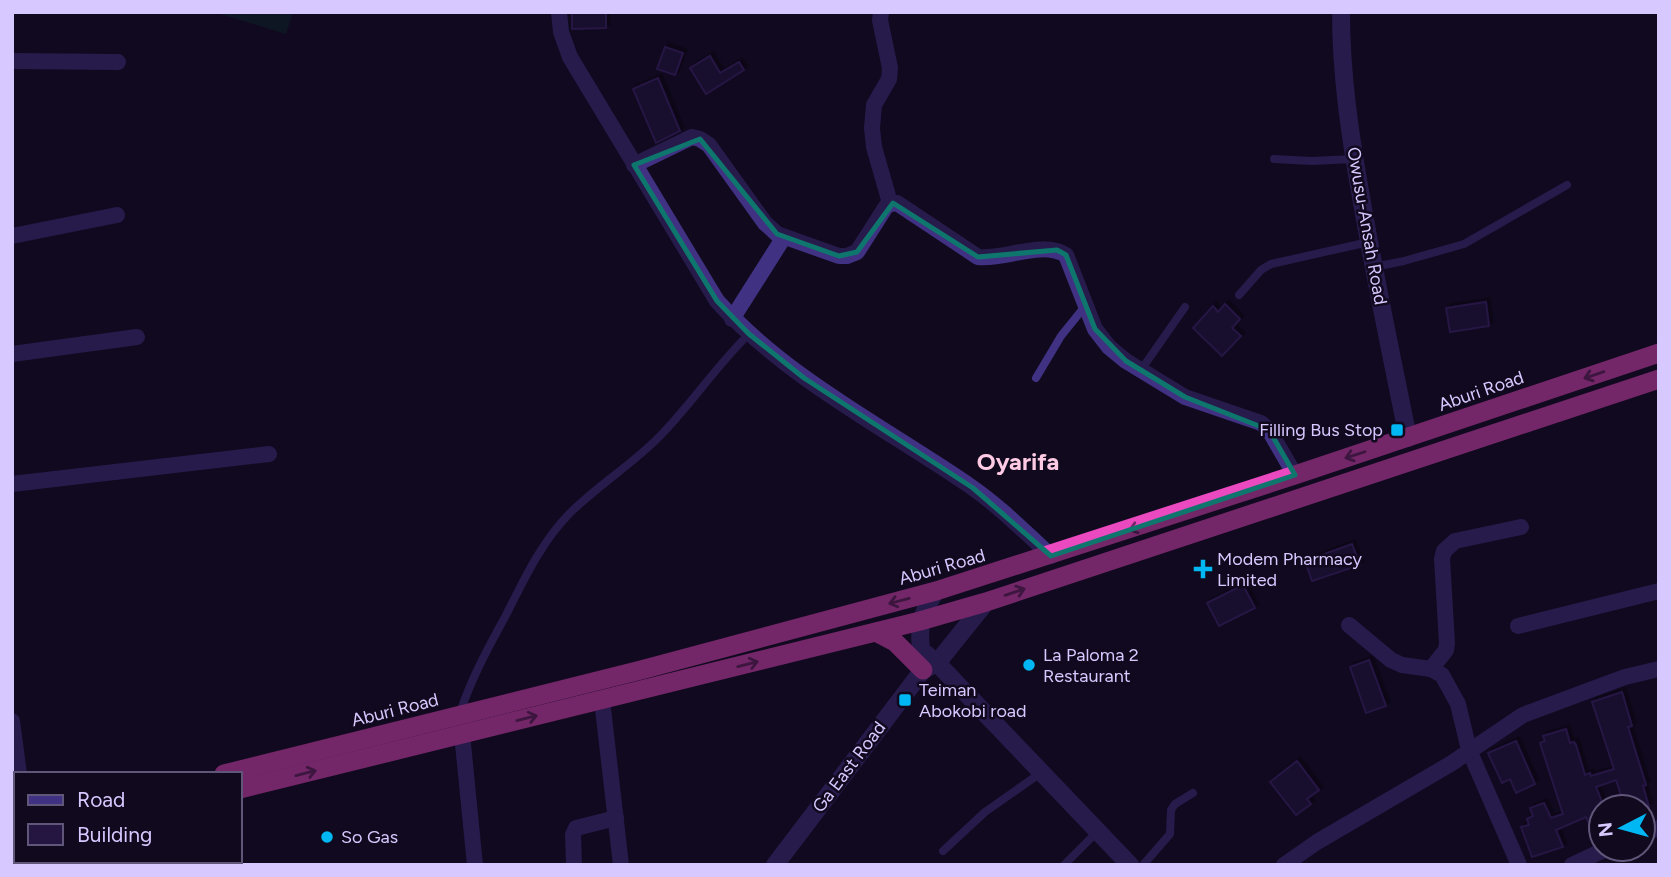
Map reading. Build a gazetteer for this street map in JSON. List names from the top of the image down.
{
  "streets": {
    "highway": ["Aburi Road"],
    "street": ["Owusu-Ansah Road", "Ga East Road"]
  },
  "crossings": [
    ["Owusu-Ansah Road", "Aburi Road"],
    ["Aburi Road", "Ga East Road"]
  ],
  "districts": ["Oyarifa"],
  "places": {
    "transit": ["Filling Bus Stop", "Teiman Abokobi road"],
    "health": ["Modem Pharmacy Limited"],
    "other": ["La Paloma 2 Restaurant", "So Gas"]
  },
  "legend": ["Road", "Building"],
  "north": "left"
}
